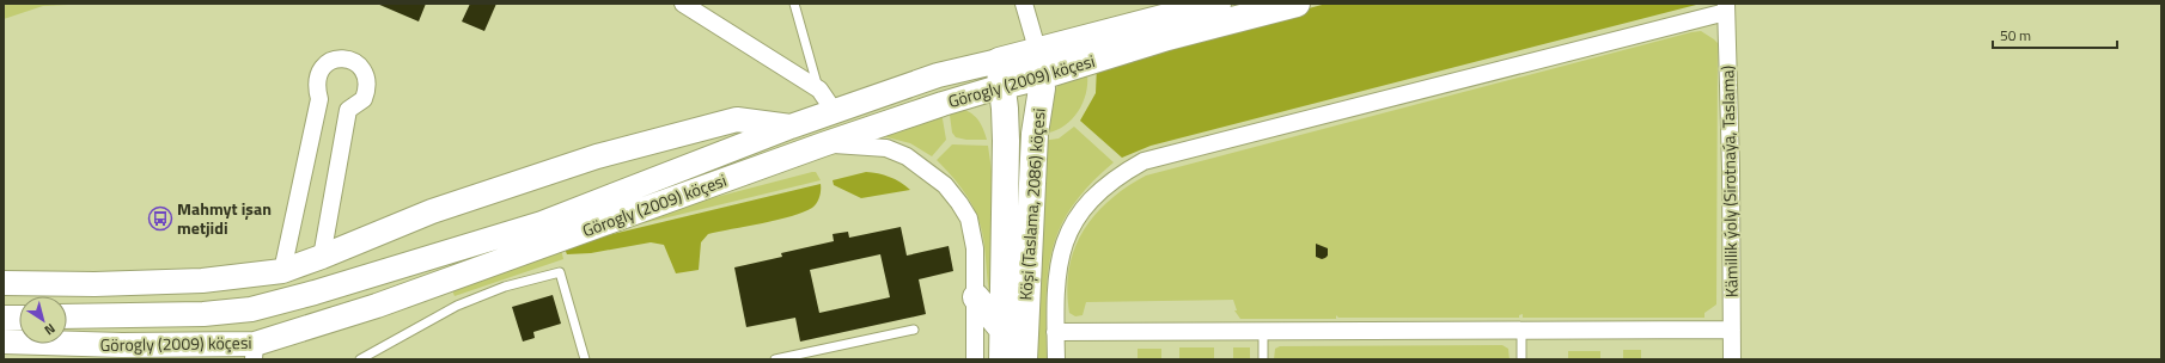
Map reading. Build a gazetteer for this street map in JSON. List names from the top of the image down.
{
  "streets": {
    "main road": ["Görogly (2009) köçesi", "Köşi (Taslama, 2086) köçesi"],
    "street": ["Kämillik ýoly (Sirotnaýa, Taslama)"]
  },
  "crossings": [
    ["Görogly (2009) köçesi", "Köşi (Taslama, 2086) köçesi"]
  ],
  "places": {
    "bus stop": ["Mahmyt işan metjidi"]
  },
  "scale_bar": "50 m",
  "north": "bottom right"
}
